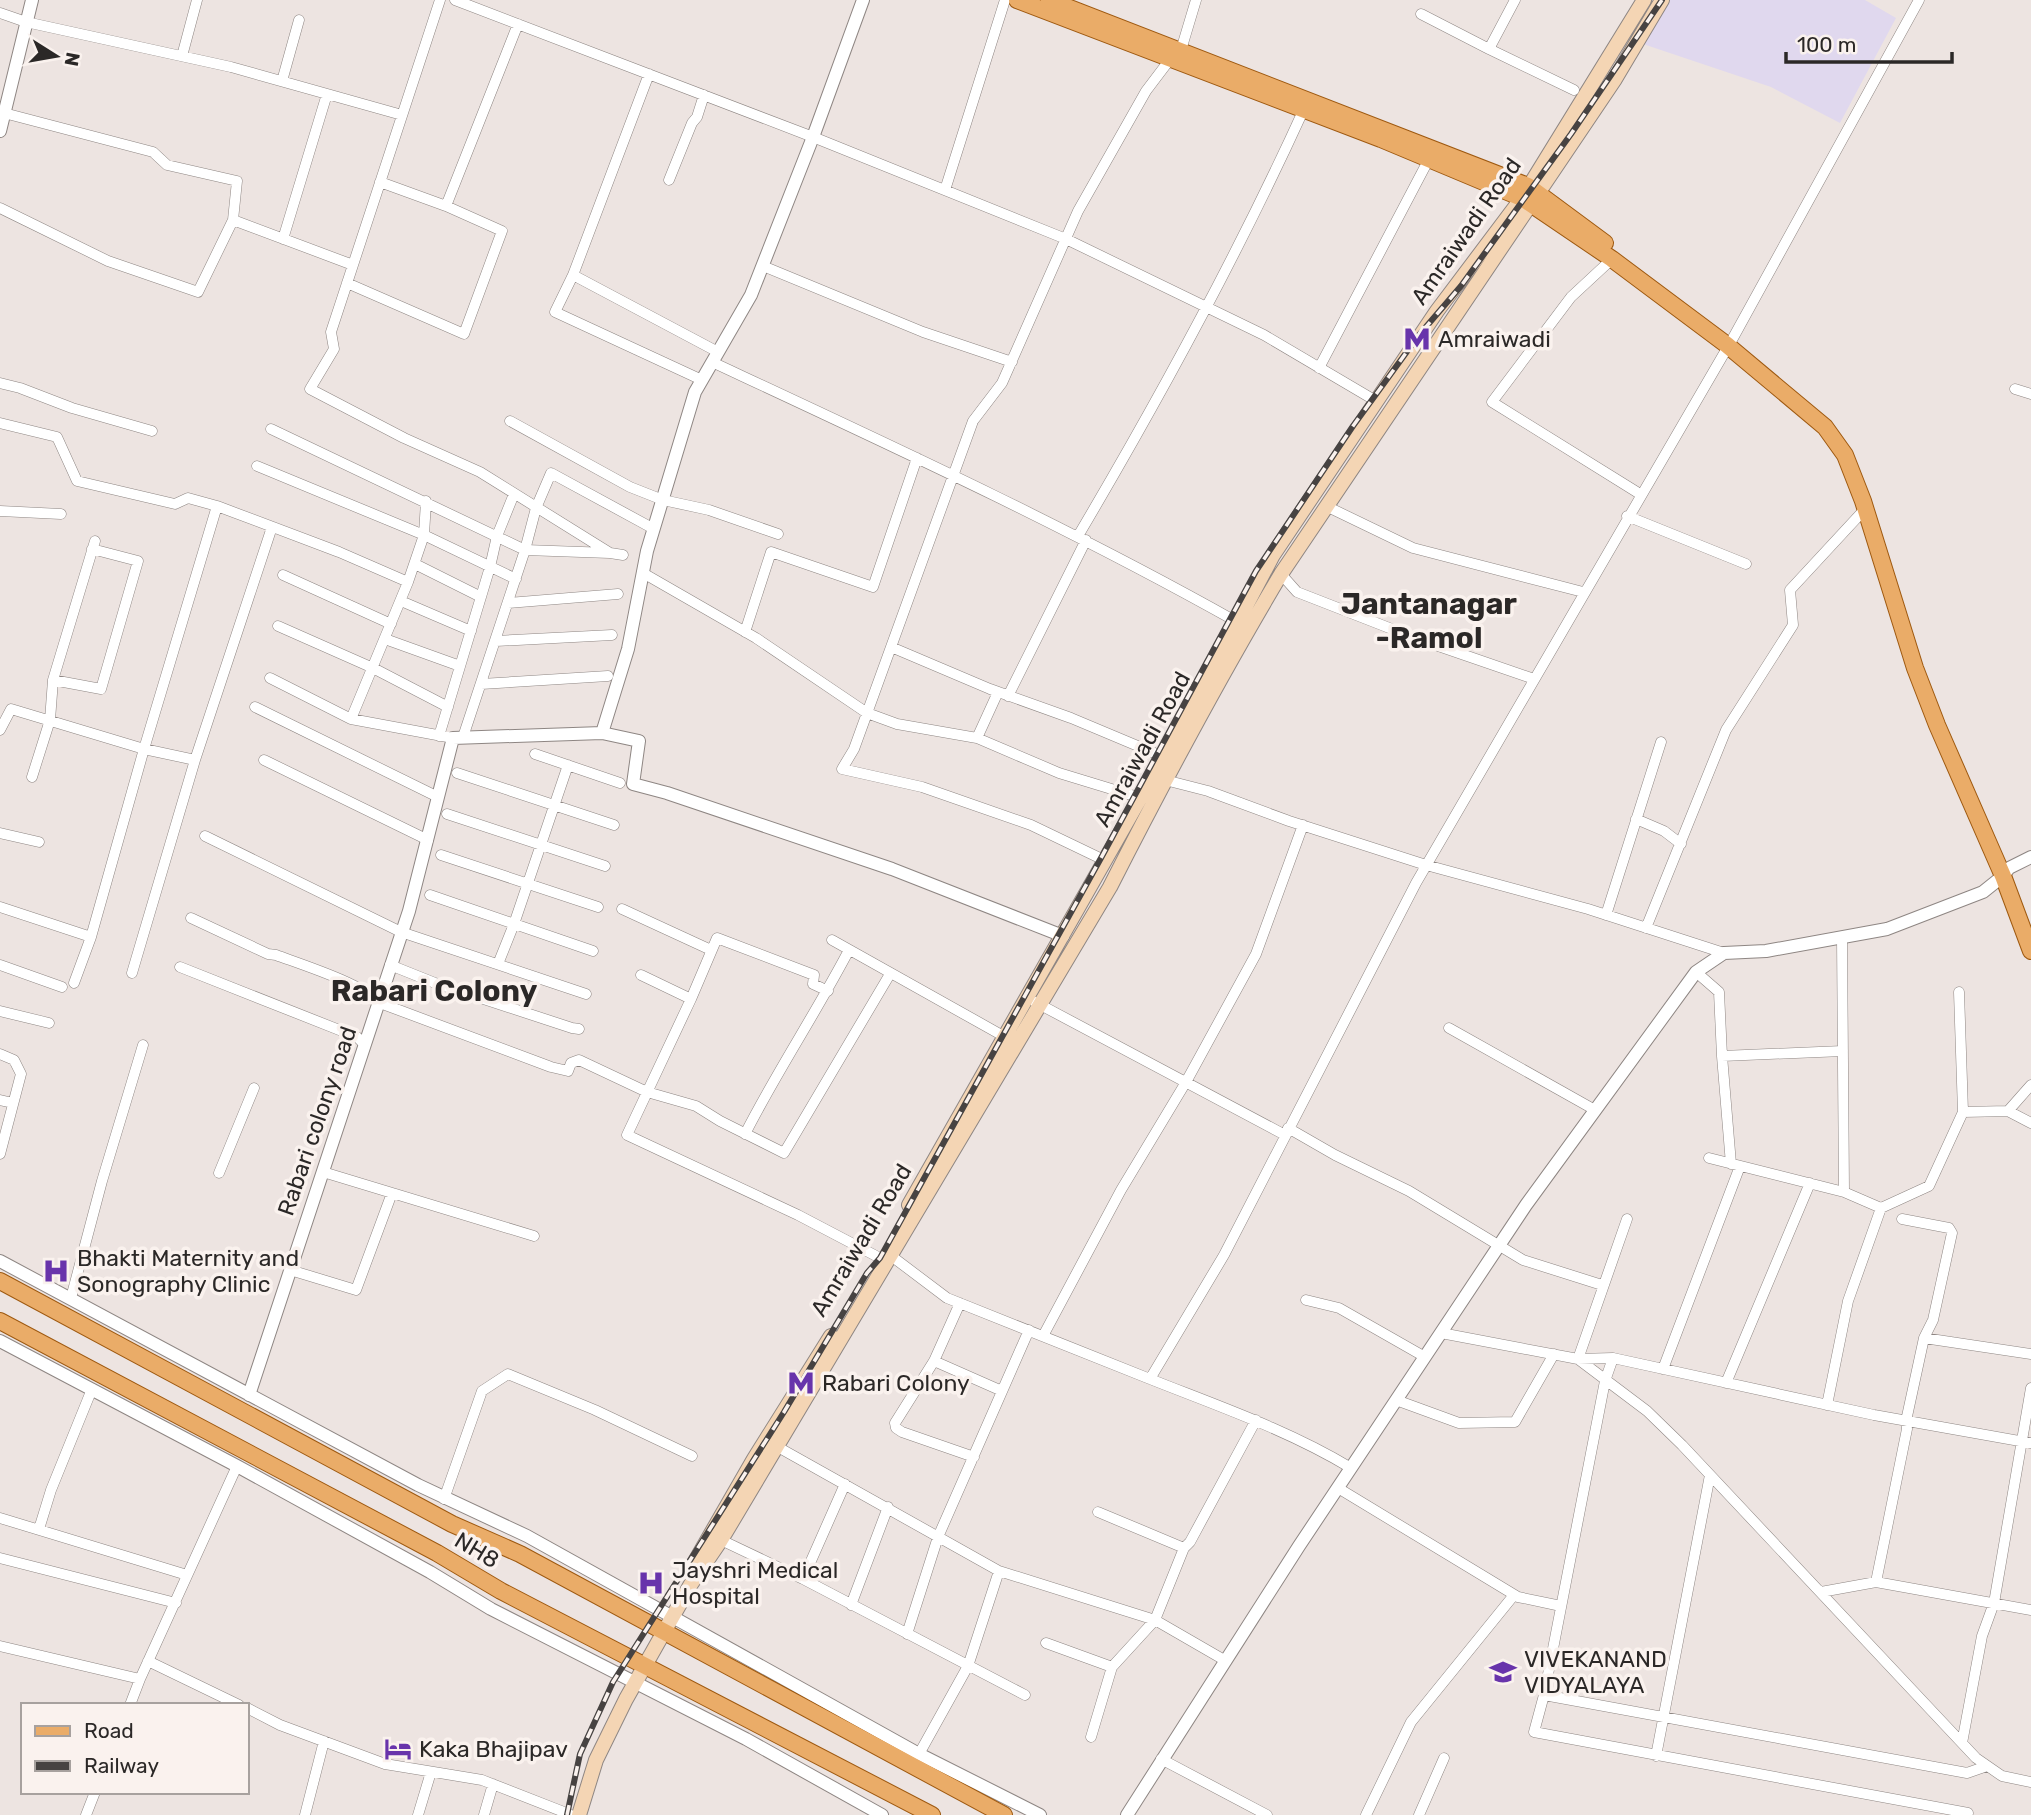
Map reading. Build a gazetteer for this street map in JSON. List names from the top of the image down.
{
  "streets": {
    "main road": ["Amraiwadi Road", "NH8"],
    "street": ["Rabari colony road"]
  },
  "districts": ["Jantanagar -Ramol", "Rabari Colony"],
  "places": {
    "metro station": ["Amraiwadi", "Rabari Colony"],
    "hospital": ["Bhakti Maternity and Sonography Clinic", "Jayshri Medical Hospital"],
    "school or university": ["VIVEKANAND VIDYALAYA"],
    "hotel": ["Kaka Bhajipav"]
  },
  "legend": ["Road", "Railway"],
  "scale_bar": "100 m",
  "north": "right"
}
